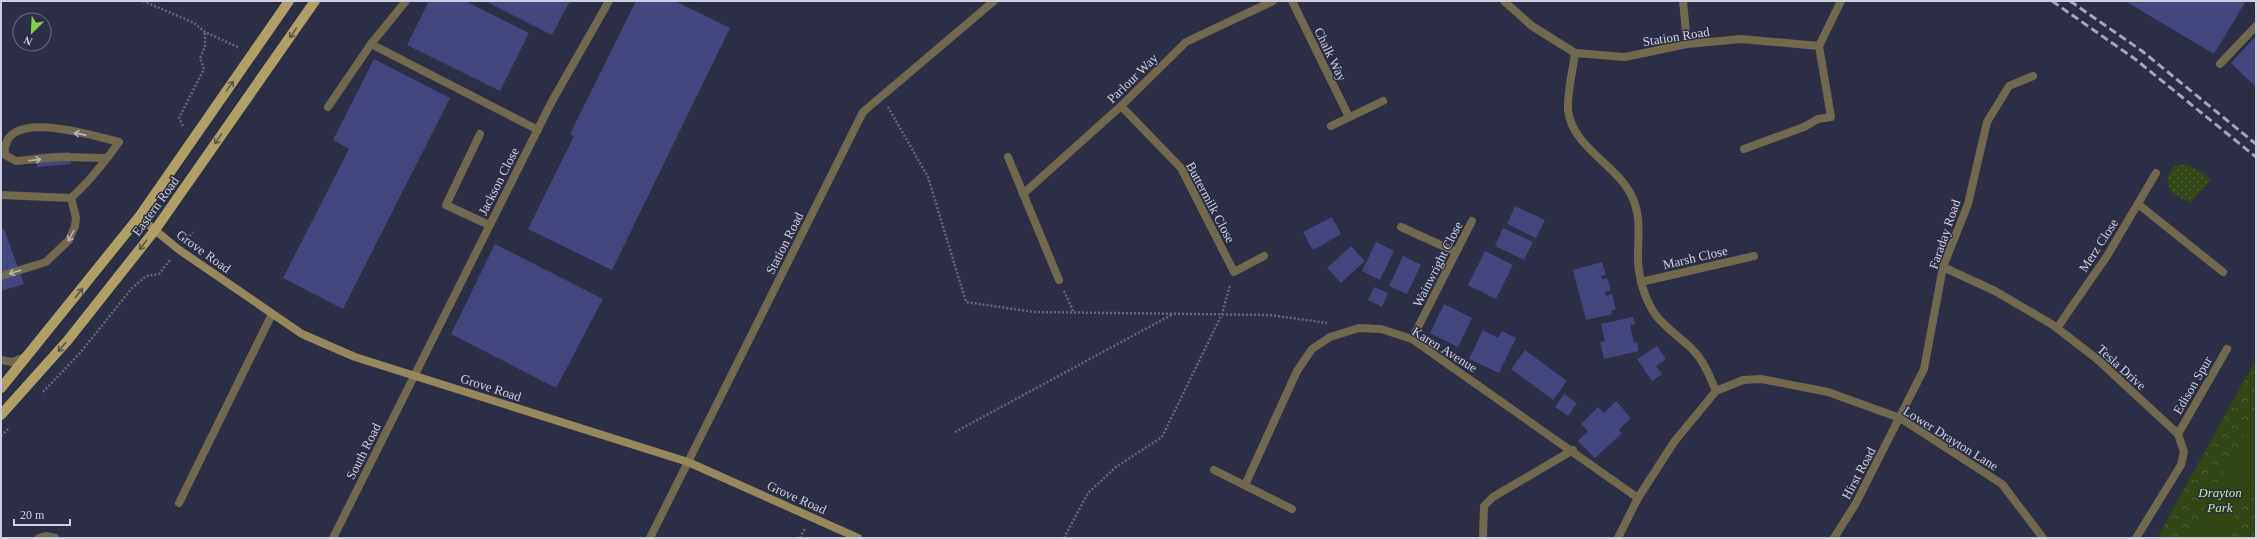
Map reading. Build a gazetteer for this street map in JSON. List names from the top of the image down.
{
  "streets": {
    "main road": ["Eastern Road"],
    "street": [
      "Station Road",
      "Chalk Way",
      "Parlour Way",
      "Jackson Close",
      "Buttermilk Close",
      "Faraday Road",
      "Merz Close",
      "Grove Road",
      "Marsh Close",
      "Wainwright Close",
      "Karen Avenue",
      "Tesla Drive",
      "Edison Spur",
      "Lower Drayton Lane",
      "South Road",
      "Hirst Road"
    ]
  },
  "crossings": [
    ["Station Road", "Grove Road"],
    ["Parlour Way", "Buttermilk Close"],
    ["Jackson Close", "Grove Road"],
    ["Jackson Close", "South Road"],
    ["Eastern Road", "Grove Road"],
    ["Faraday Road", "Tesla Drive"],
    ["Faraday Road", "Lower Drayton Lane"],
    ["Faraday Road", "Hirst Road"],
    ["Merz Close", "Tesla Drive"],
    ["Grove Road", "South Road"],
    ["Wainwright Close", "Karen Avenue"],
    ["Karen Avenue", "Lower Drayton Lane"],
    ["Tesla Drive", "Edison Spur"],
    ["Lower Drayton Lane", "Hirst Road"]
  ],
  "parks": ["Drayton Park"],
  "scale_bar": "20 m",
  "north": "bottom left"
}
